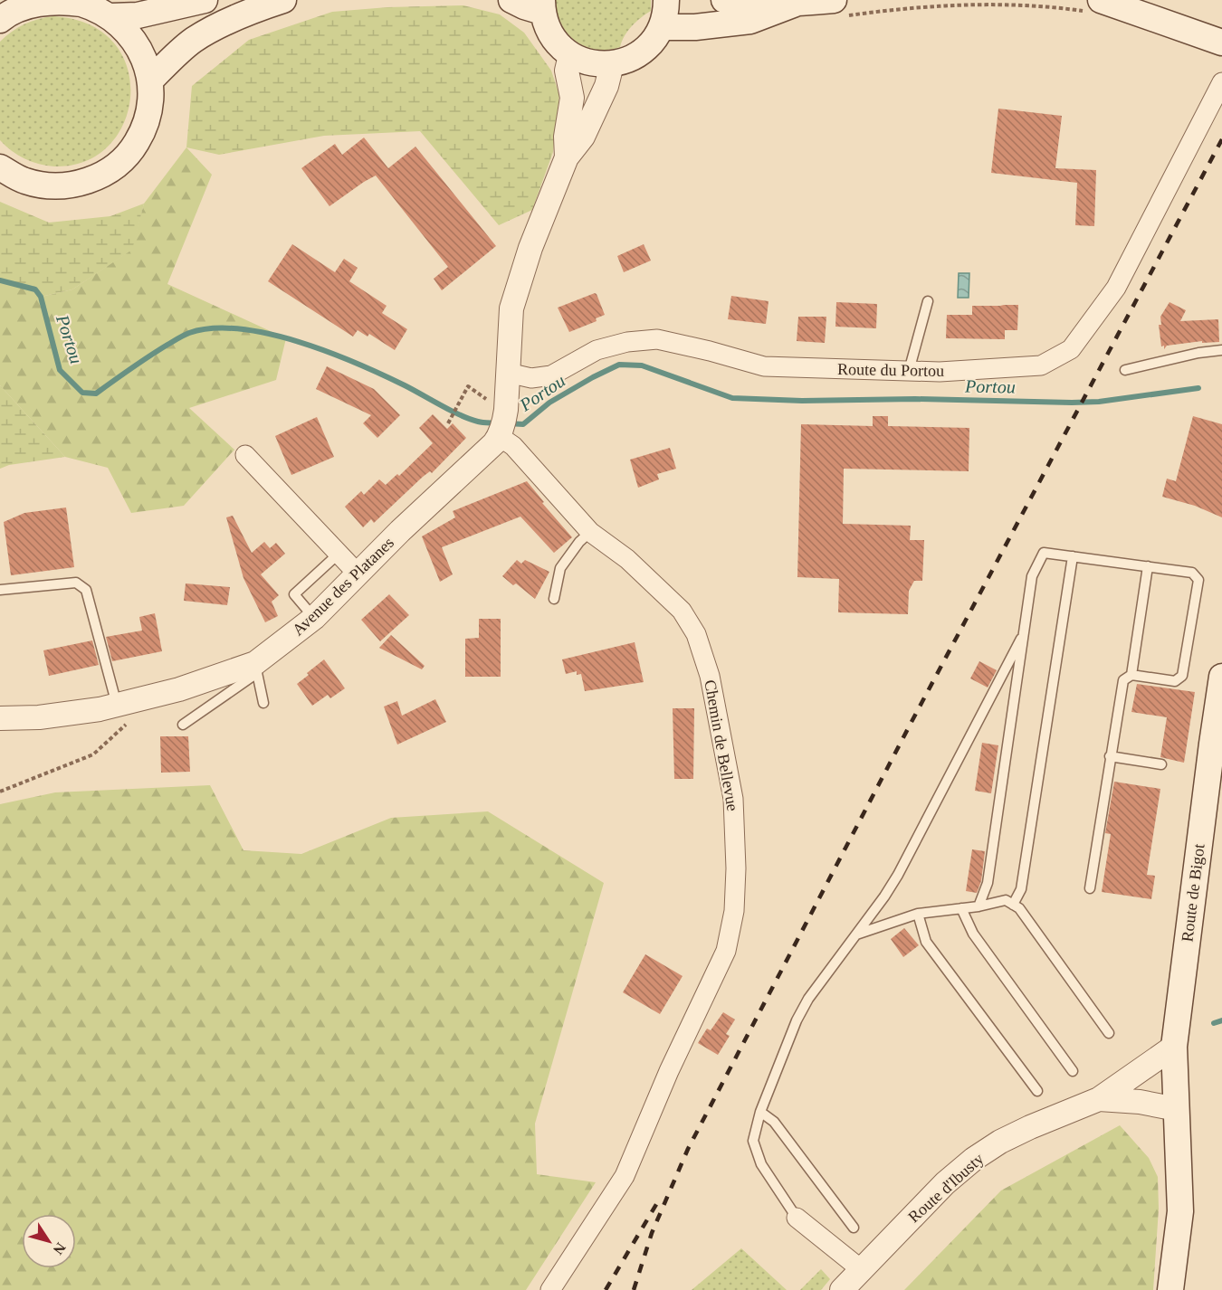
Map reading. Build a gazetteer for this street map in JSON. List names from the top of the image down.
{
  "streets": {
    "main road": ["Route de Bigot"],
    "street": [
      "Route du Portou",
      "Avenue des Platanes",
      "Chemin de Bellevue",
      "Route d'Ibusty"
    ]
  },
  "crossings": [
    ["Avenue des Platanes", "Chemin de Bellevue"]
  ],
  "water": ["Portou"],
  "north": "bottom right"
}
